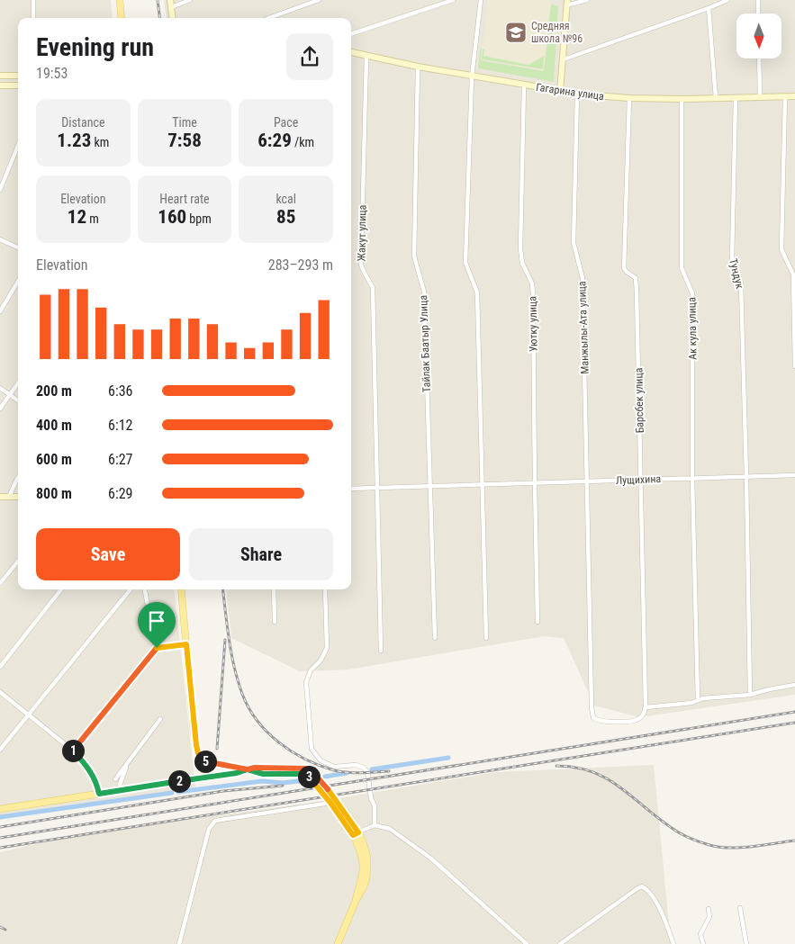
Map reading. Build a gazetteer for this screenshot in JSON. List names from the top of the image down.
{
  "streets": {
    "main road": ["Гагарина улица"],
    "street": [
      "Жакут улица",
      "Тундук",
      "Уютку улица",
      "Манжылы-Ата улица",
      "Ак кула улица",
      "Тайлак Баатыр Улица",
      "Барсбек улица",
      "Лущихина"
    ]
  },
  "crossings": [
    ["Гагарина улица", "Жакут улица"],
    ["Гагарина улица", "Тундук"],
    ["Гагарина улица", "Уютку улица"],
    ["Гагарина улица", "Манжылы-Ата улица"],
    ["Гагарина улица", "Ак кула улица"],
    ["Гагарина улица", "Тайлак Баатыр Улица"],
    ["Гагарина улица", "Барсбек улица"],
    ["Жакут улица", "Лущихина"],
    ["Тундук", "Лущихина"],
    ["Уютку улица", "Лущихина"],
    ["Манжылы-Ата улица", "Барсбек улица"],
    ["Манжылы-Ата улица", "Лущихина"],
    ["Ак кула улица", "Лущихина"],
    ["Тайлак Баатыр Улица", "Лущихина"],
    ["Барсбек улица", "Лущихина"]
  ],
  "places": {
    "school or university": ["Средняя школа №96"]
  },
  "north": "bottom",
  "page": {
    "heading": ["Evening run", "19:53"],
    "stats": [
      ["Distance", "1.23 km"],
      ["Time", "7:58"],
      ["Pace", "6:29 /km"],
      ["Elevation", "12 m"],
      ["Heart rate", "160 bpm"],
      ["kcal", "85"]
    ],
    "chart": ["Elevation", "283–293 m"],
    "list": [
      {
        "name": "200 m",
        "note": "6:36"
      },
      {
        "name": "400 m",
        "note": "6:12"
      },
      {
        "name": "600 m",
        "note": "6:27"
      },
      {
        "name": "800 m",
        "note": "6:29"
      }
    ],
    "buttons": ["Save", "Share"],
    "pins": [
      "1",
      "5",
      "3",
      "2"
    ]
  }
}
